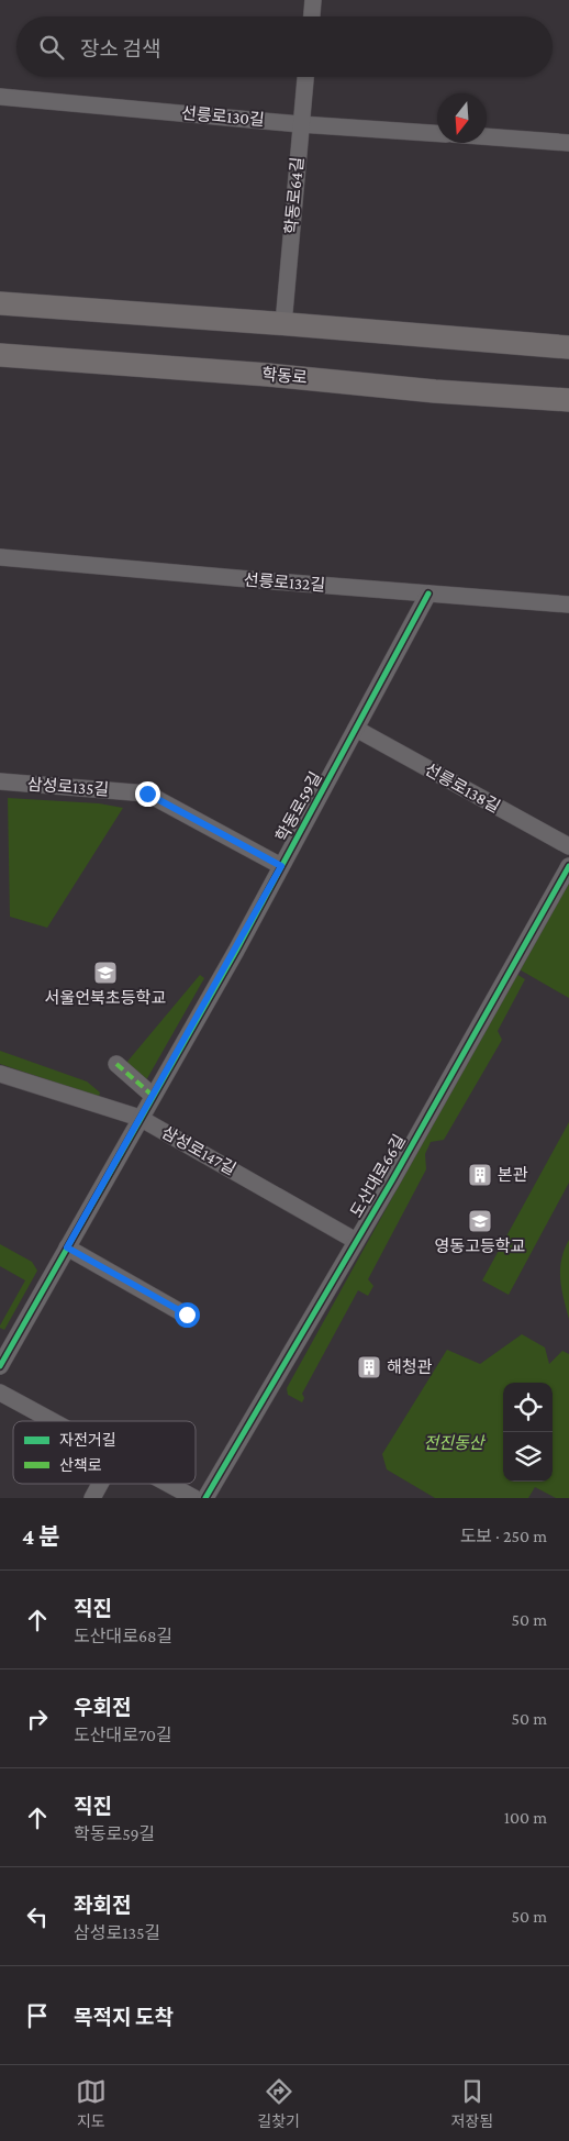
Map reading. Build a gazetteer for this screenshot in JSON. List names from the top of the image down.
{
  "streets": {
    "main road": ["학동로"],
    "street": [
      "선릉로130길",
      "학동로64길",
      "선릉로132길",
      "삼성로135길",
      "선릉로138길",
      "학동로59길",
      "삼성로147길",
      "도산대로66길"
    ]
  },
  "crossings": [
    ["선릉로130길", "학동로64길"],
    ["선릉로132길", "학동로59길"],
    ["삼성로135길", "학동로59길"],
    ["선릉로138길", "학동로59길"],
    ["학동로59길", "삼성로147길"],
    ["삼성로147길", "도산대로66길"]
  ],
  "parks": ["전진동산"],
  "places": {
    "school or university": ["서울언북초등학교", "영동고등학교"],
    "building": ["본관", "해청관"]
  },
  "legend": ["자전거길", "산책로"],
  "north": "bottom",
  "page": {
    "search": "장소 검색",
    "heading": ["4 분", "도보 · 250 m"],
    "list": [
      ["직진", "도산대로68길", "50 m"],
      ["우회전", "도산대로70길", "50 m"],
      ["직진", "학동로59길", "100 m"],
      ["좌회전", "삼성로135길", "50 m"],
      "목적지 도착"
    ],
    "nav": ["지도", "길찾기", "저장됨"]
  }
}
